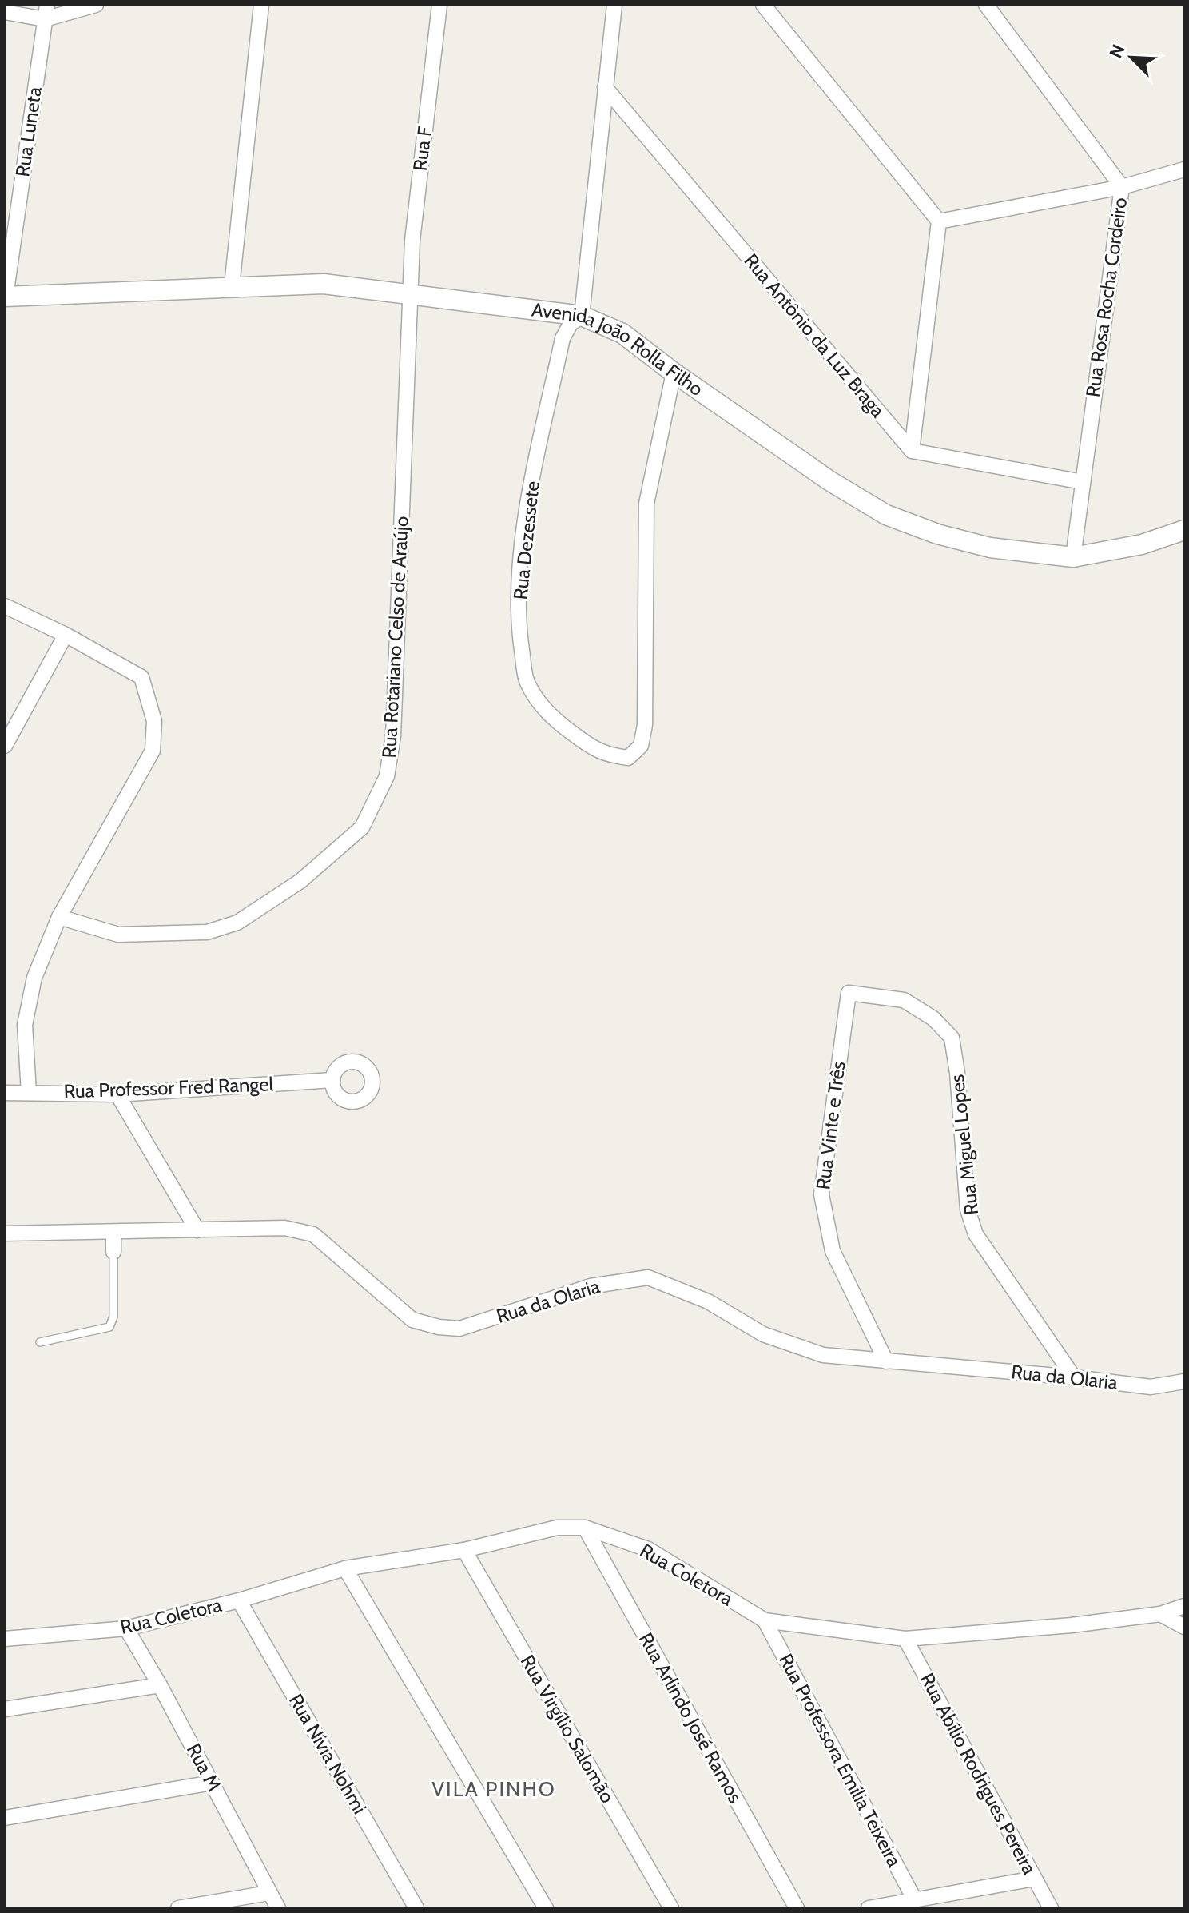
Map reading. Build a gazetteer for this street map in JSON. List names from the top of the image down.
{
  "streets": {
    "street": [
      "Rua Luneta",
      "Rua F",
      "Rua Rosa Rocha Cordeiro",
      "Rua Antônio da Luz Braga",
      "Avenida João Rolla Filho",
      "Rua Dezessete",
      "Rua Rotariano Celso de Araújo",
      "Rua Professor Fred Rangel",
      "Rua Vinte e Três",
      "Rua Miguel Lopes",
      "Rua da Olaria",
      "Rua Coletora",
      "Rua Arlindo José Ramos",
      "Rua Virgílio Salomão",
      "Rua Nívia Nohmi",
      "Rua Professora Emília Teixeira",
      "Rua M",
      "Rua Abílio Rodrigues Pereira"
    ]
  },
  "crossings": [
    ["Rua Luneta", "Avenida João Rolla Filho"],
    ["Rua F", "Avenida João Rolla Filho"],
    ["Rua F", "Rua Rotariano Celso de Araújo"],
    ["Rua Rosa Rocha Cordeiro", "Avenida João Rolla Filho"],
    ["Avenida João Rolla Filho", "Rua Dezessete"],
    ["Avenida João Rolla Filho", "Rua Rotariano Celso de Araújo"],
    ["Rua Vinte e Três", "Rua Miguel Lopes"],
    ["Rua Vinte e Três", "Rua da Olaria"],
    ["Rua Miguel Lopes", "Rua da Olaria"],
    ["Rua Coletora", "Rua Arlindo José Ramos"],
    ["Rua Coletora", "Rua Virgílio Salomão"],
    ["Rua Coletora", "Rua Nívia Nohmi"],
    ["Rua Coletora", "Rua Professora Emília Teixeira"],
    ["Rua Coletora", "Rua M"],
    ["Rua Coletora", "Rua Abílio Rodrigues Pereira"]
  ],
  "districts": ["VILA PINHO"],
  "north": "top left"
}
